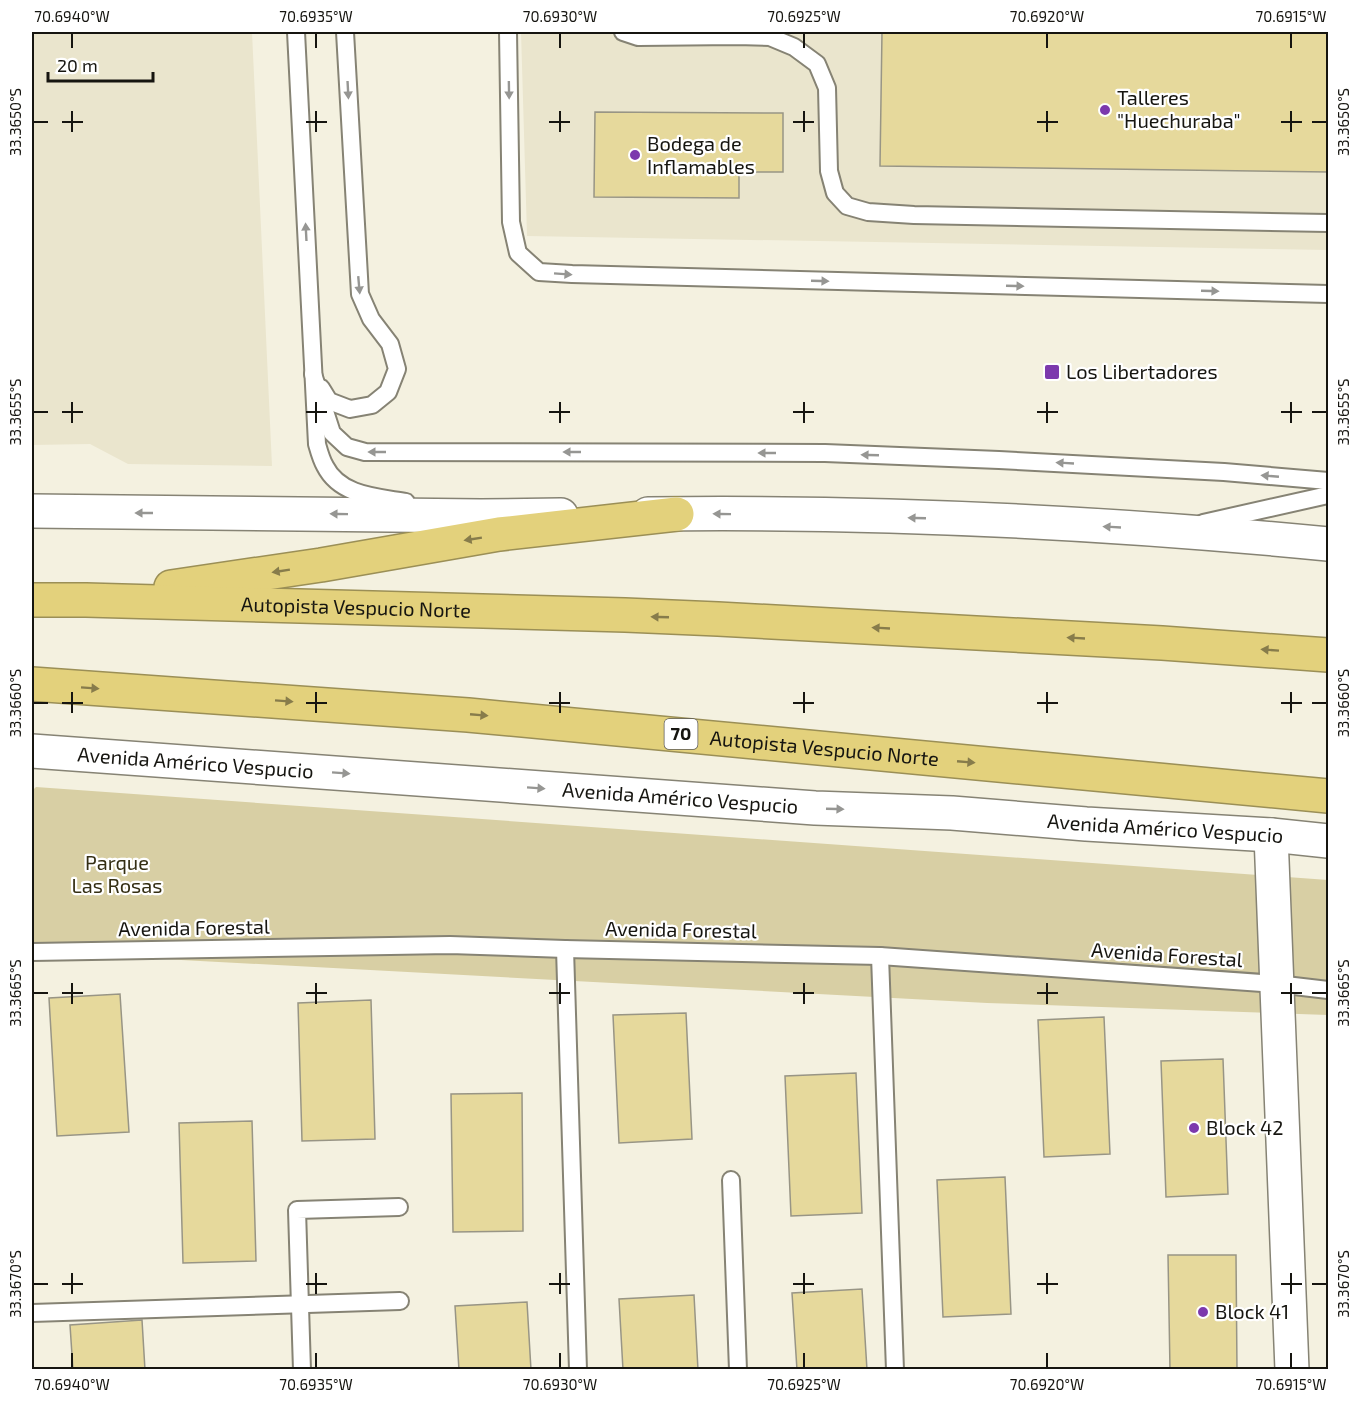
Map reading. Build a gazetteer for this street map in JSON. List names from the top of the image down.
{
  "streets": {
    "highway": ["Autopista Vespucio Norte", "70"],
    "main road": ["Avenida Américo Vespucio"],
    "lane": ["Avenida Forestal"]
  },
  "parks": ["Parque Las Rosas"],
  "places": {
    "other": [
      "Talleres \"Huechuraba\"",
      "Bodega de Inflamables",
      "Block 42",
      "Block 41"
    ],
    "transit": ["Los Libertadores"]
  },
  "scale_bar": "20 m",
  "coordinates": [
    "70.6940°W",
    "70.6935°W",
    "70.6930°W",
    "70.6925°W",
    "70.6920°W",
    "70.6915°W",
    "33.3650°S",
    "33.3655°S",
    "33.3660°S",
    "33.3665°S",
    "33.3670°S"
  ]
}
